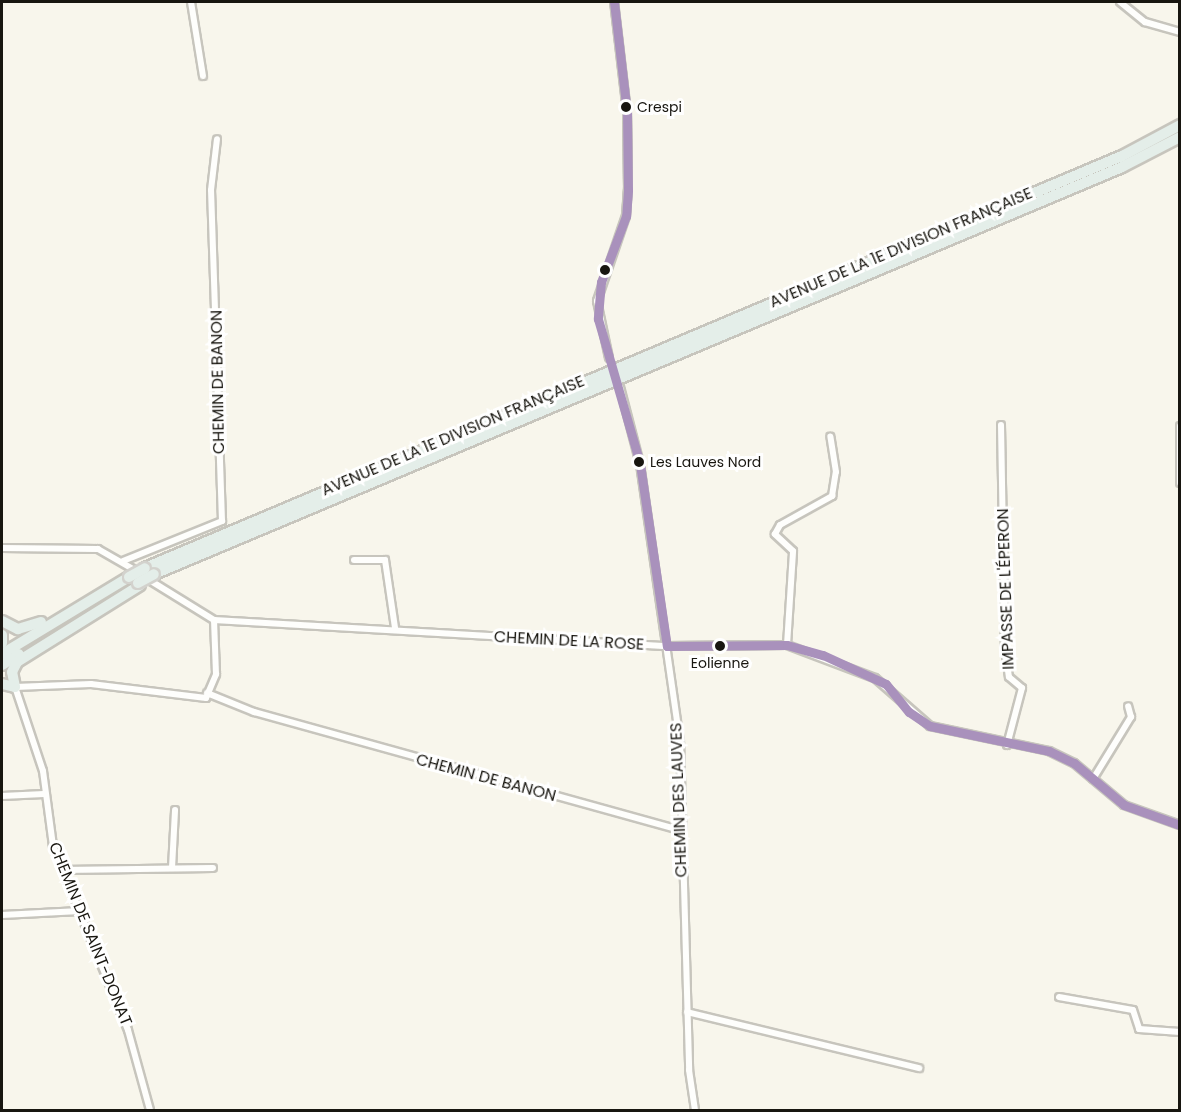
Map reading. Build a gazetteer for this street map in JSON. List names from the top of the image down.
{
  "streets": {
    "highway": ["AVENUE DE LA 1E DIVISION FRANÇAISE"],
    "street": [
      "CHEMIN DE BANON",
      "IMPASSE DE L'ÉPERON",
      "CHEMIN DE LA ROSE",
      "CHEMIN DES LAUVES",
      "CHEMIN DE SAINT-DONAT"
    ]
  },
  "crossings": [
    ["CHEMIN DE BANON", "CHEMIN DE LA ROSE"],
    ["CHEMIN DE BANON", "CHEMIN DES LAUVES"],
    ["IMPASSE DE L'ÉPERON", "CHEMIN DE LA ROSE"],
    ["CHEMIN DE LA ROSE", "CHEMIN DES LAUVES"]
  ],
  "places": ["Crespi", "Les Lauves Nord", "Eolienne"]
}
